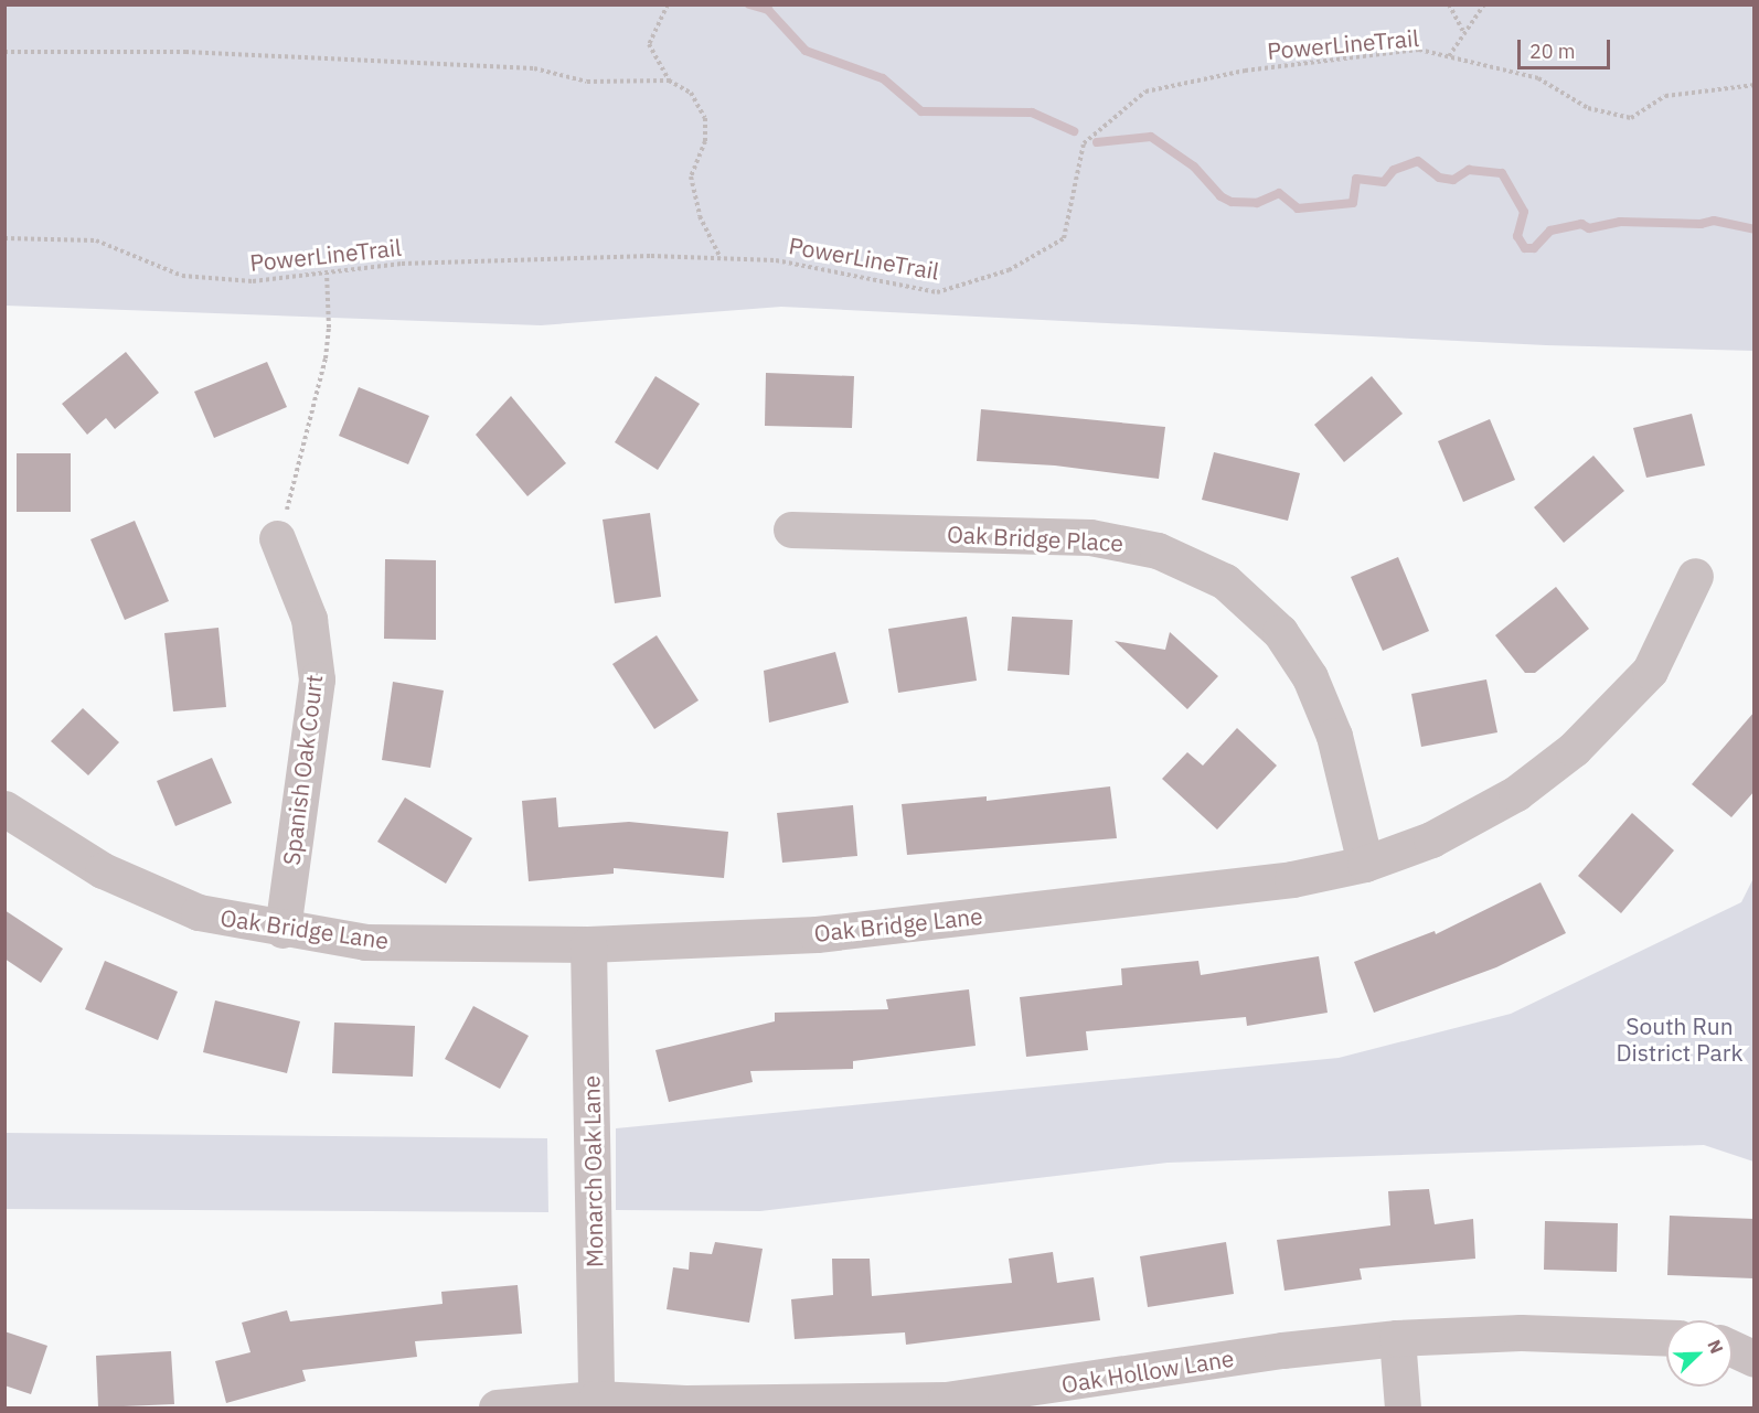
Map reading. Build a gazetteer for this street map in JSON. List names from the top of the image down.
{
  "streets": {
    "street": [
      "Oak Bridge Place",
      "Spanish Oak Court",
      "Oak Bridge Lane",
      "Monarch Oak Lane",
      "Oak Hollow Lane"
    ],
    "path": ["PowerLineTrail"]
  },
  "crossings": [
    ["Oak Bridge Place", "Oak Bridge Lane"],
    ["Spanish Oak Court", "Oak Bridge Lane"],
    ["Oak Bridge Lane", "Monarch Oak Lane"],
    ["Monarch Oak Lane", "Oak Hollow Lane"]
  ],
  "parks": ["South Run District Park"],
  "scale_bar": "20 m",
  "north": "top right"
}
